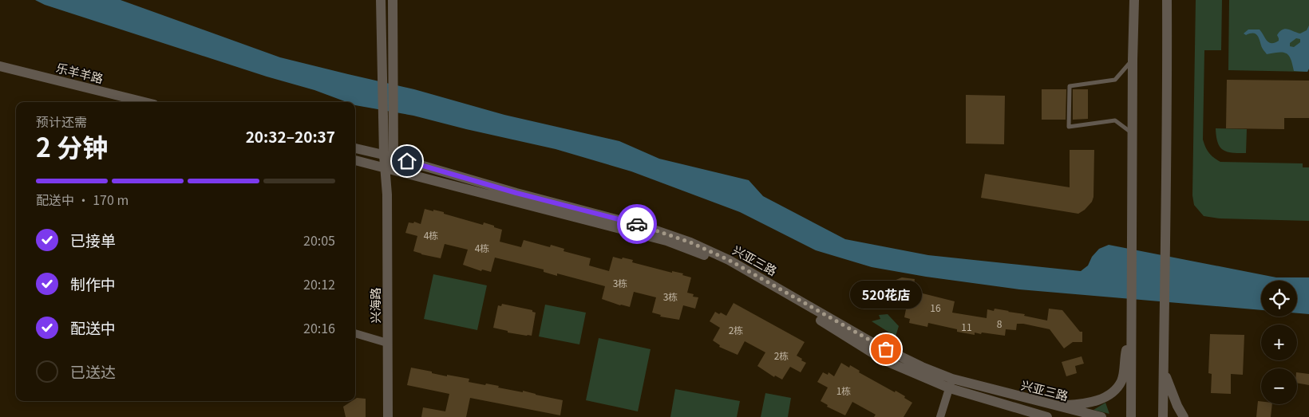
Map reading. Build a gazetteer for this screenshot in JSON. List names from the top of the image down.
{
  "streets": {
    "street": ["乐羊羊路", "兴亚三路", "兴海路"]
  },
  "crossings": [
    ["兴亚三路", "兴海路"]
  ],
  "places": ["520花店"],
  "house_numbers": [
    "4栋",
    "4栋",
    "3栋",
    "3栋",
    "16",
    "8",
    "11",
    "2栋",
    "2栋",
    "1栋"
  ],
  "page": {
    "heading": ["2 分钟", "预计还需", "20:32–20:37"],
    "bar": "配送中 · 170 m",
    "list": [
      ["已接单", "20:05"],
      ["制作中", "20:12"],
      ["配送中", "20:16"],
      "已送达"
    ],
    "map_buttons": ["+", "−"],
    "bubble": "520花店"
  }
}
